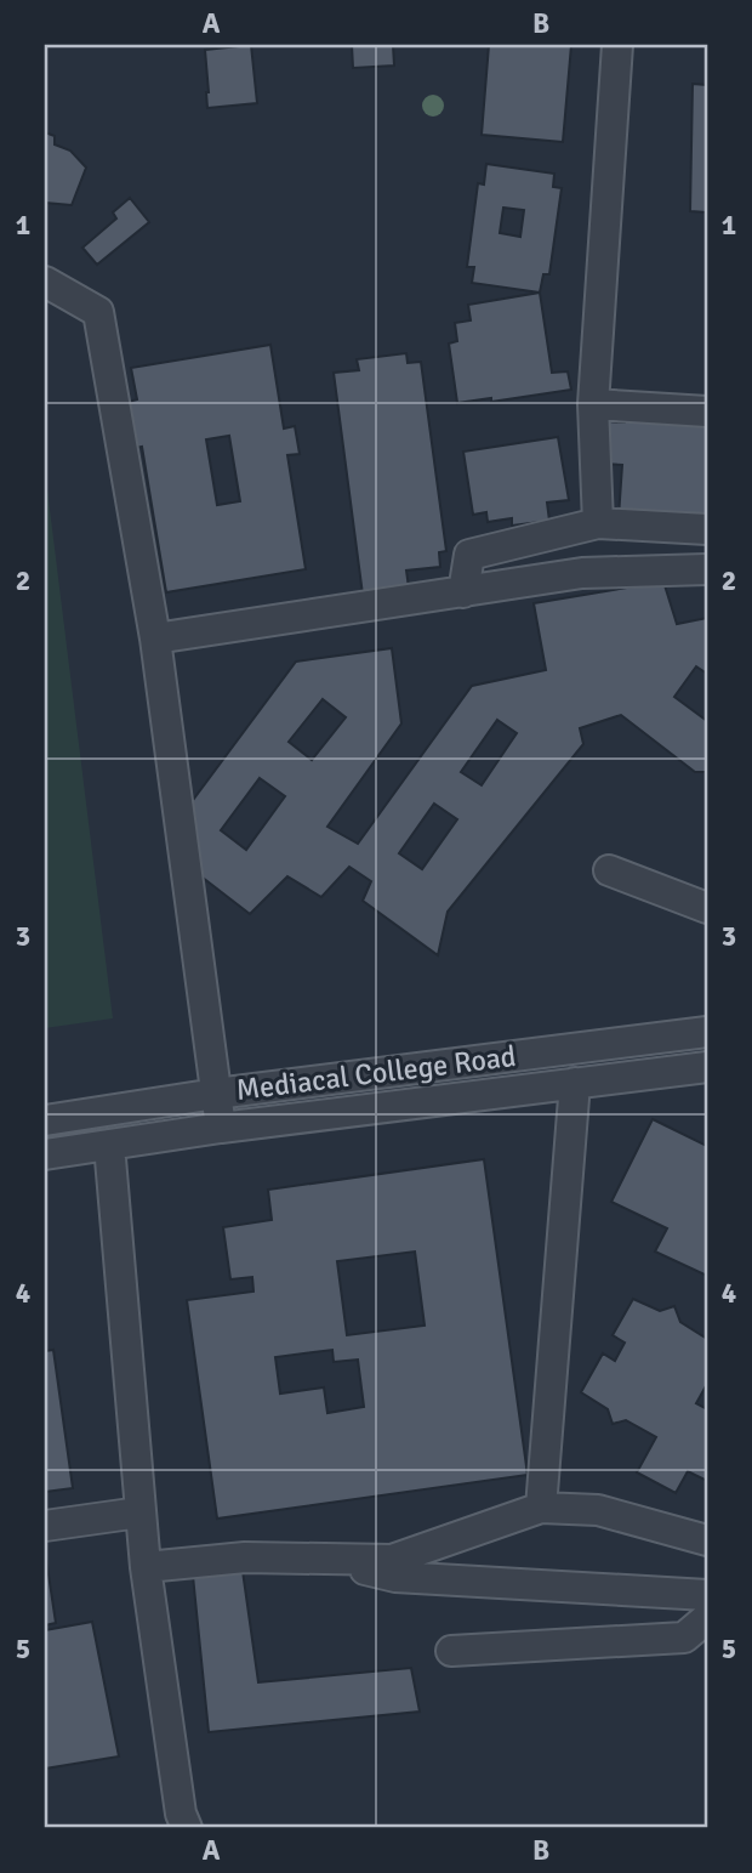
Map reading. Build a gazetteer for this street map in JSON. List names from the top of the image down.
{
  "streets": {
    "lane": ["Mediacal College Road"]
  },
  "grid": {
    "columns": ["A", "B"],
    "rows": [
      "1",
      "2",
      "3",
      "4",
      "5"
    ]
  }
}
